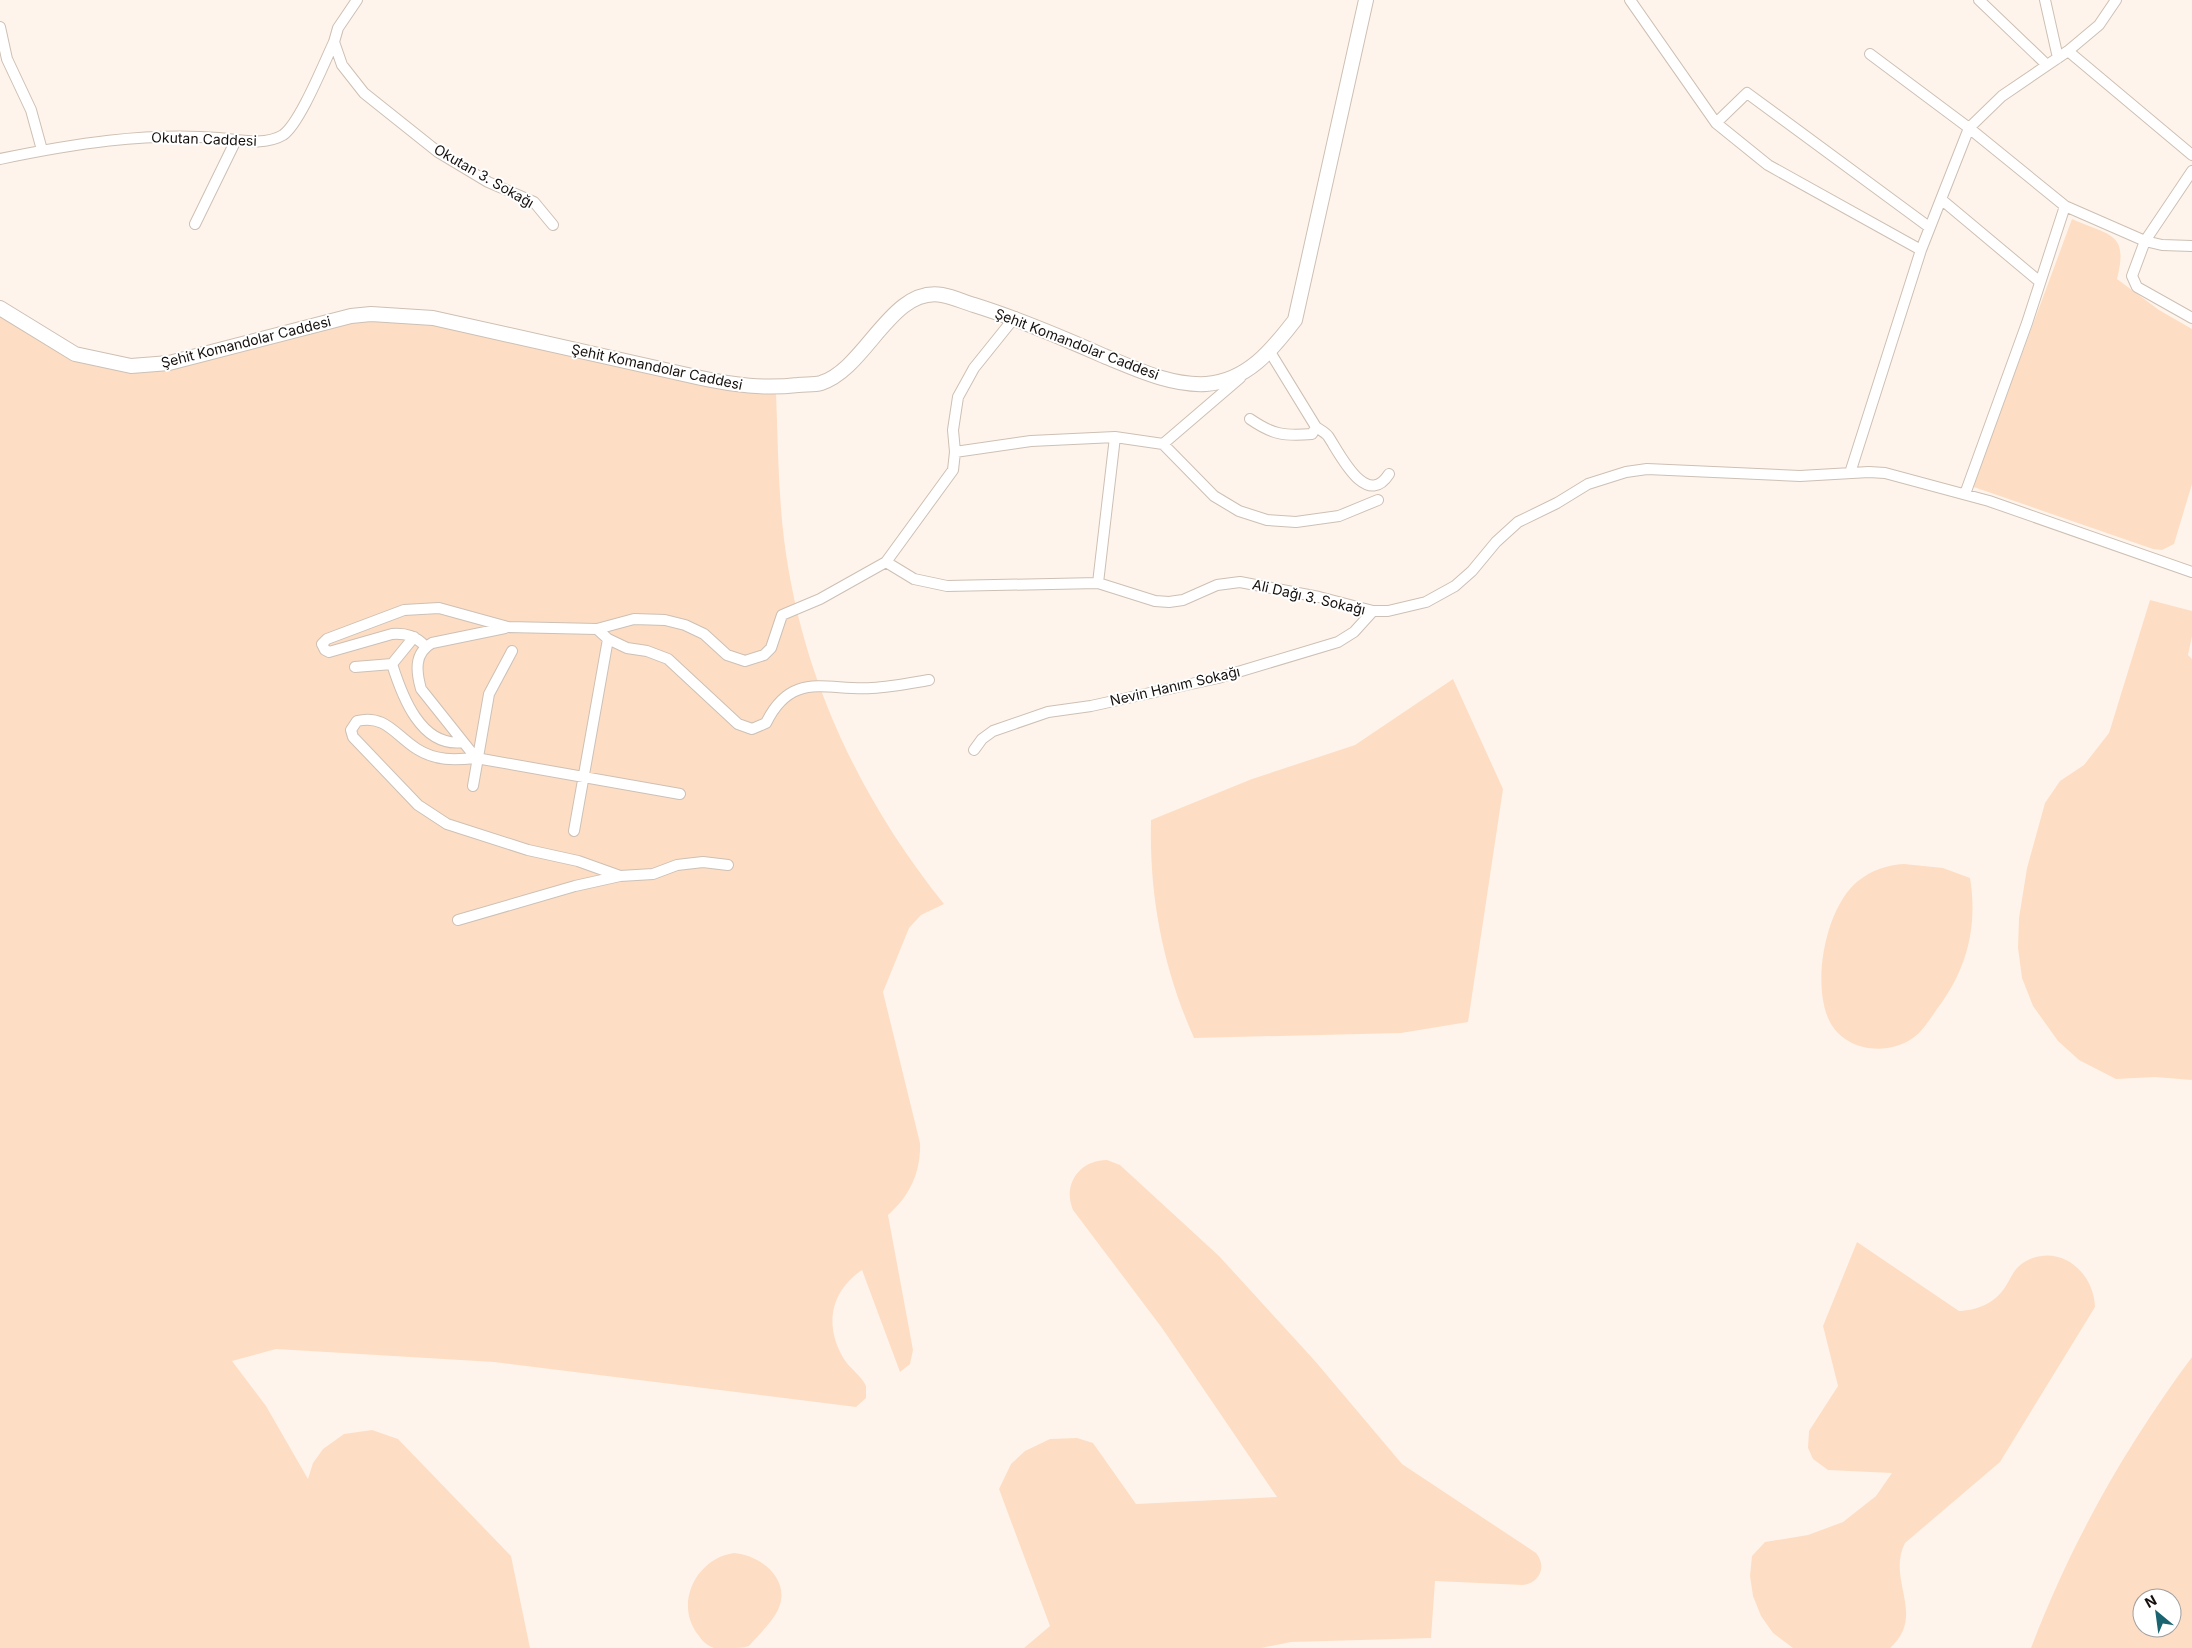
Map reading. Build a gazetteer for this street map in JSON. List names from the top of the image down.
{
  "streets": {
    "main road": ["Şehit Komandolar Caddesi"],
    "street": [
      "Okutan Caddesi",
      "Okutan 3. Sokağı",
      "Ali Dağı 3. Sokağı",
      "Nevin Hanım Sokağı"
    ]
  },
  "crossings": [
    ["Okutan Caddesi", "Okutan 3. Sokağı"],
    ["Ali Dağı 3. Sokağı", "Nevin Hanım Sokağı"]
  ],
  "north": "top left"
}
